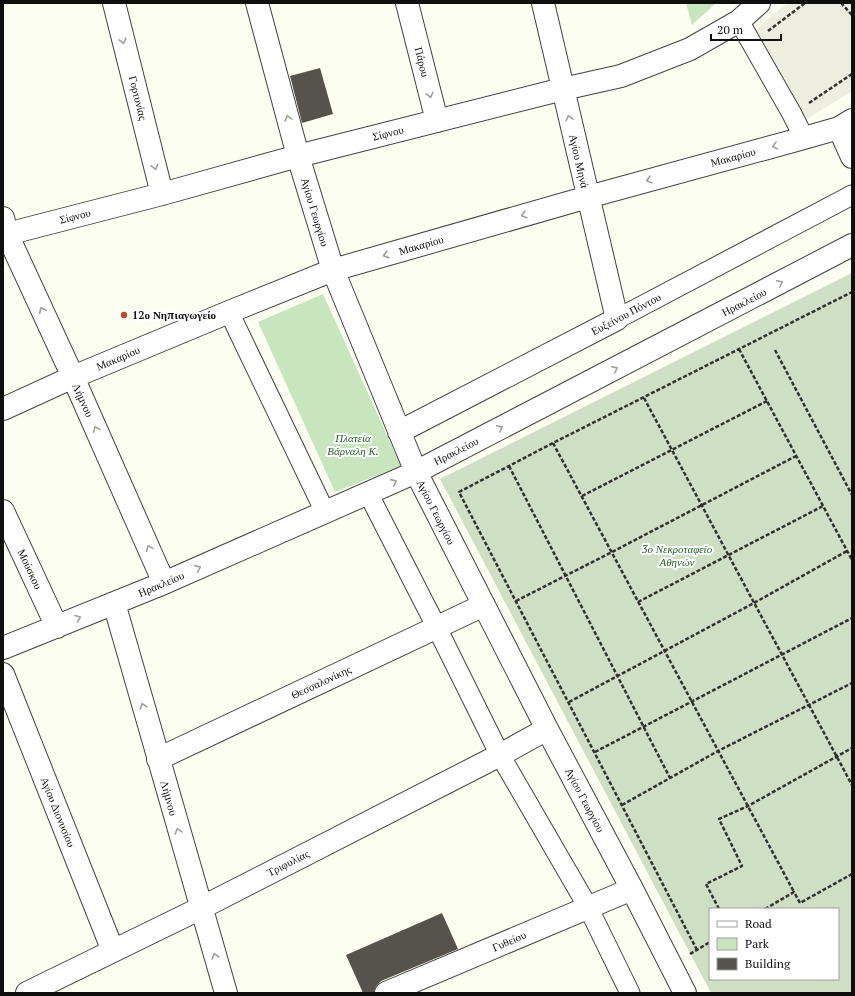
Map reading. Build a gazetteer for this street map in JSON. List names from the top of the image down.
{
  "streets": {
    "street": [
      "Πάρου",
      "Γορτυνίας",
      "Σίφνου",
      "Μακαρίου",
      "Αγίου Μηνά",
      "Αγίου Γεωργίου",
      "Ηρακλείου",
      "Ευξείνου Πόντου",
      "Λήμνου",
      "Μούσκου",
      "Θεσσαλονίκης",
      "Αγίου Διονυσίου",
      "Τριφυλίας",
      "Γυθείου"
    ]
  },
  "crossings": [
    ["Πάρου", "Σίφνου"],
    ["Γορτυνίας", "Σίφνου"],
    ["Σίφνου", "Αγίου Μηνά"],
    ["Σίφνου", "Αγίου Γεωργίου"],
    ["Σίφνου", "Λήμνου"],
    ["Μακαρίου", "Αγίου Μηνά"],
    ["Μακαρίου", "Αγίου Γεωργίου"],
    ["Μακαρίου", "Λήμνου"],
    ["Αγίου Μηνά", "Ευξείνου Πόντου"],
    ["Αγίου Γεωργίου", "Ηρακλείου"],
    ["Αγίου Γεωργίου", "Ευξείνου Πόντου"],
    ["Αγίου Γεωργίου", "Θεσσαλονίκης"],
    ["Αγίου Γεωργίου", "Τριφυλίας"],
    ["Αγίου Γεωργίου", "Γυθείου"],
    ["Ηρακλείου", "Λήμνου"],
    ["Ηρακλείου", "Μούσκου"],
    ["Λήμνου", "Θεσσαλονίκης"],
    ["Λήμνου", "Τριφυλίας"],
    ["Αγίου Διονυσίου", "Τριφυλίας"]
  ],
  "one_way": [
    "Πάρου",
    "Γορτυνίας",
    "Μακαρίου",
    "Ηρακλείου",
    "Λήμνου"
  ],
  "parks": ["Πλατεία Βάρναλη Κ.", "3ο Νεκροταφείο Αθηνών"],
  "places": ["12ο Νηπιαγωγείο"],
  "legend": ["Road", "Park", "Building"],
  "scale_bar": "20 m"
}
